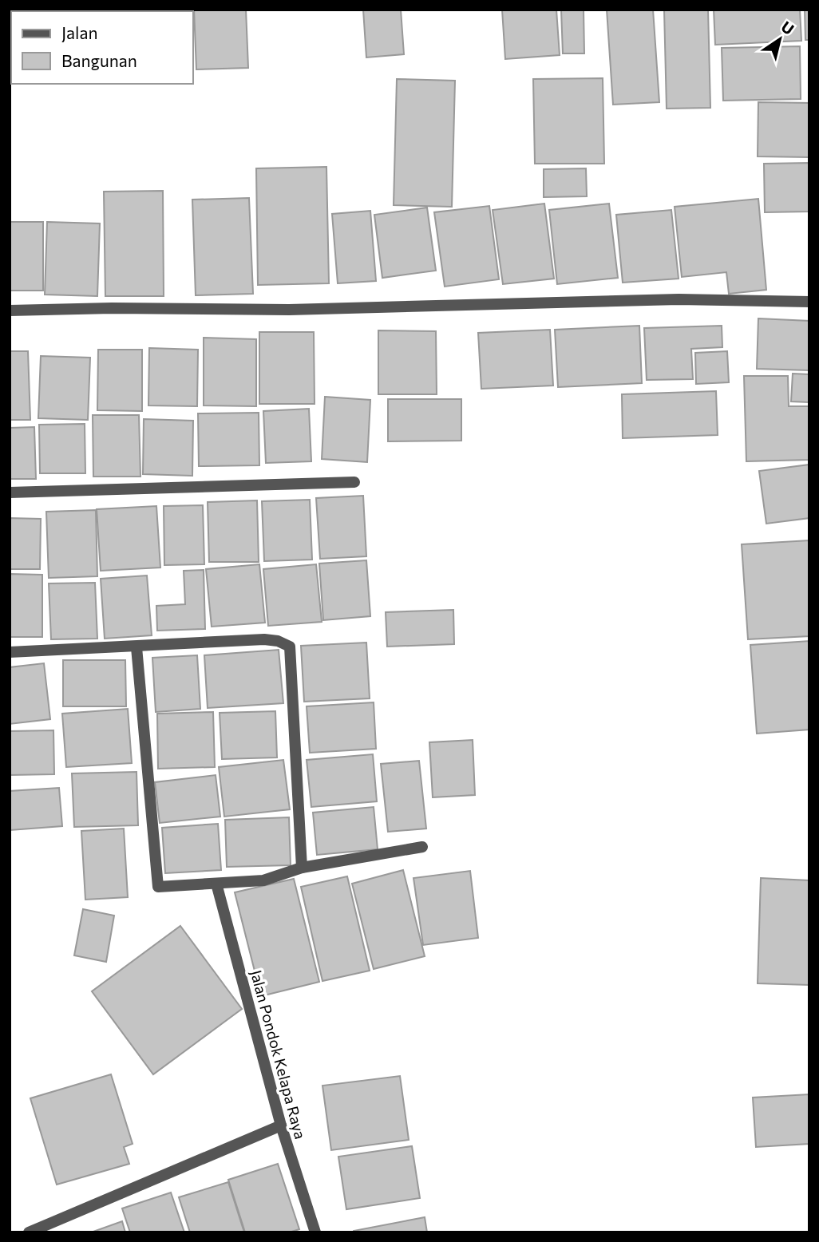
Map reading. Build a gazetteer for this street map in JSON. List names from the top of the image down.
{
  "streets": {
    "street": ["Jalan Pondok Kelapa Raya"]
  },
  "legend": ["Jalan", "Bangunan"],
  "north": "top right"
}
